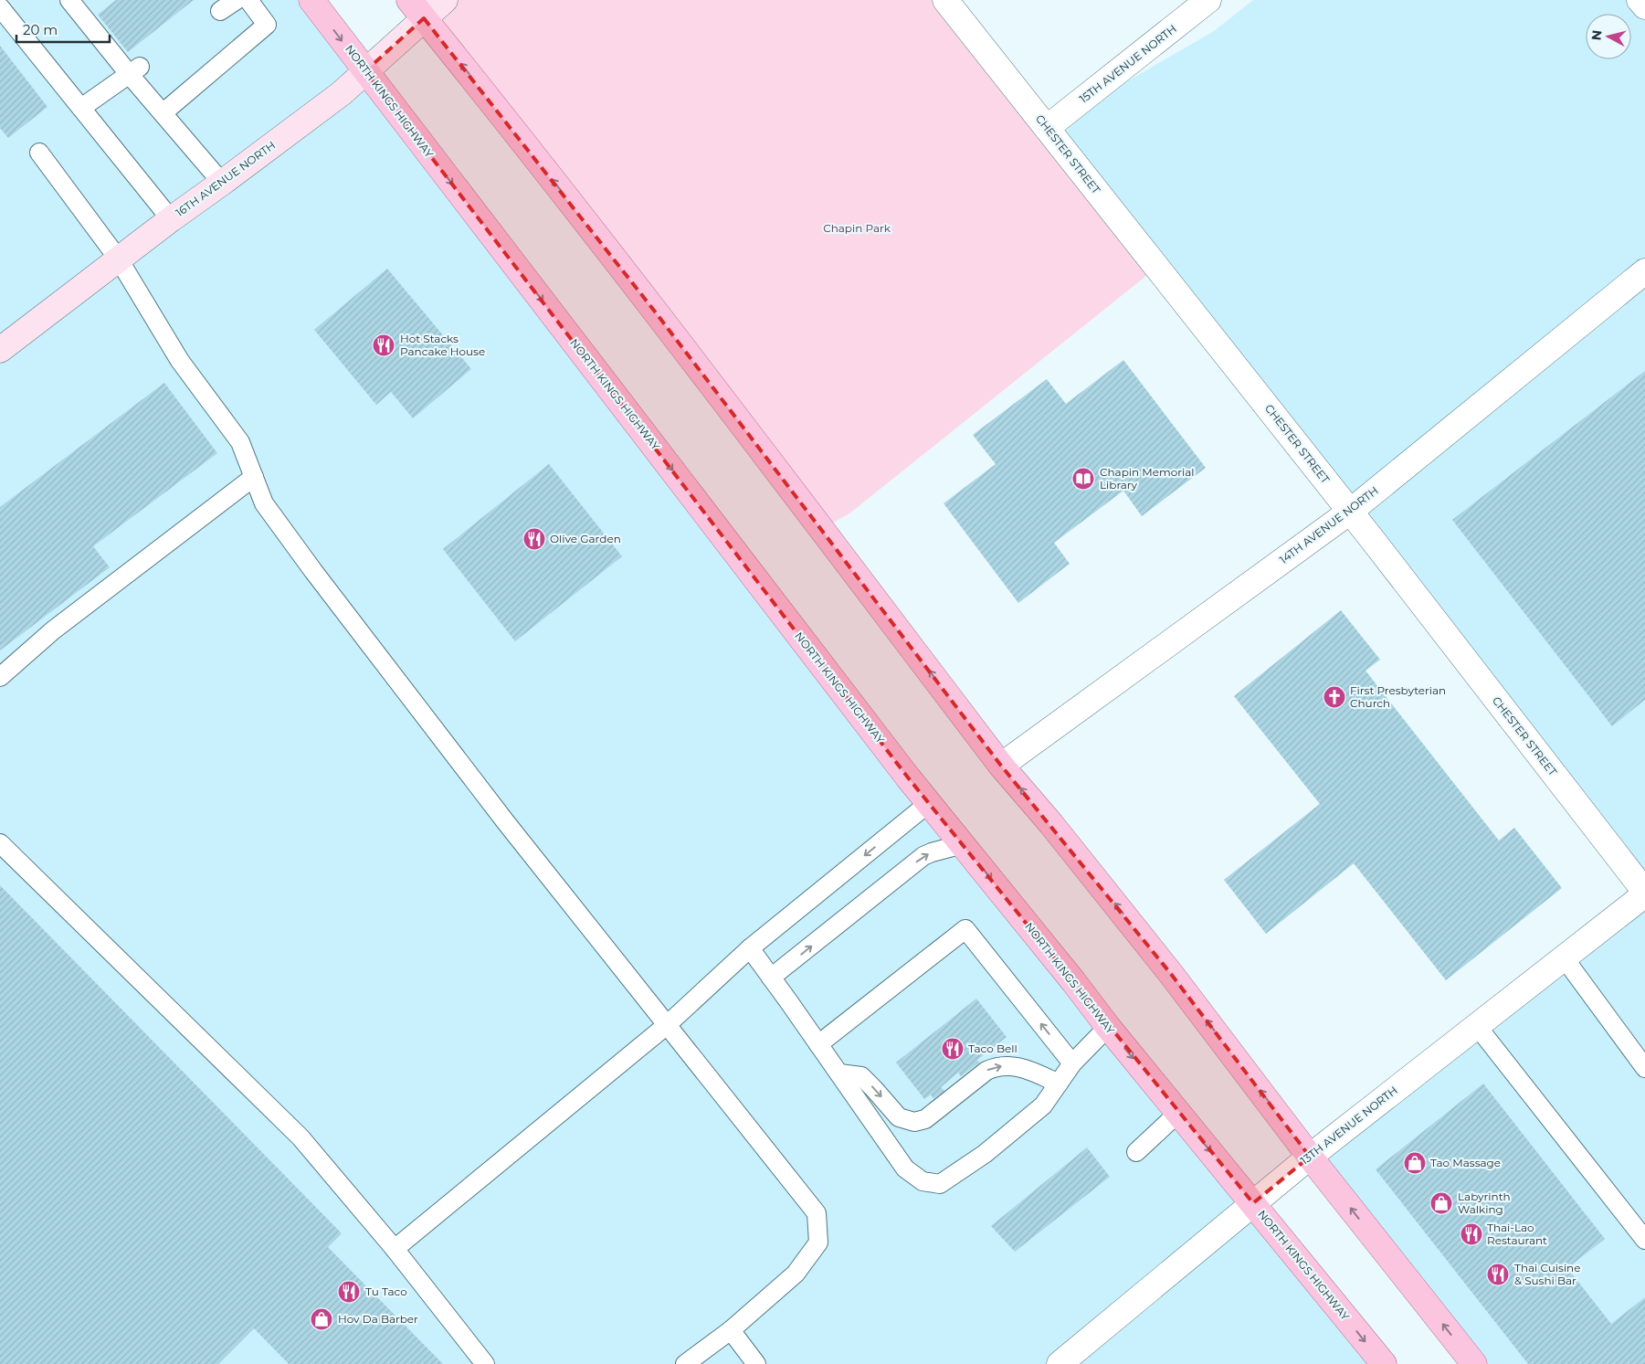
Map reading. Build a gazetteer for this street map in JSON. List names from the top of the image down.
{
  "streets": {
    "main road": ["NORTH KINGS HIGHWAY"],
    "street": [
      "15TH AVENUE NORTH",
      "CHESTER STREET",
      "16TH AVENUE NORTH",
      "14TH AVENUE NORTH",
      "13TH AVENUE NORTH"
    ]
  },
  "crossings": [
    ["15TH AVENUE NORTH", "CHESTER STREET"],
    ["NORTH KINGS HIGHWAY", "16TH AVENUE NORTH"],
    ["NORTH KINGS HIGHWAY", "13TH AVENUE NORTH"],
    ["CHESTER STREET", "14TH AVENUE NORTH"],
    ["CHESTER STREET", "13TH AVENUE NORTH"]
  ],
  "parks": ["Chapin Park"],
  "places": {
    "restaurant": [
      "Hot Stacks Pancake House",
      "Olive Garden",
      "Taco Bell",
      "Thai-Lao Restaurant",
      "Thai Cuisine & Sushi Bar",
      "Tu Taco"
    ],
    "library": ["Chapin Memorial Library"],
    "church": ["First Presbyterian Church"],
    "shop": ["Tao Massage", "Labyrinth Walking", "Hov Da Barber"]
  },
  "scale_bar": "20 m",
  "north": "left"
}
